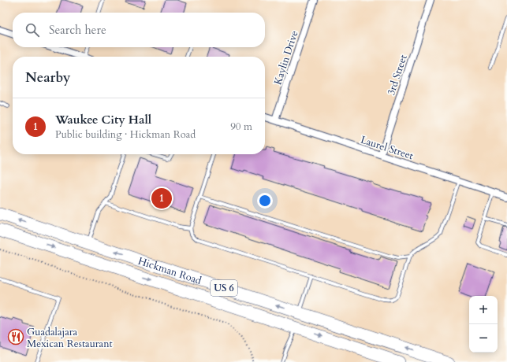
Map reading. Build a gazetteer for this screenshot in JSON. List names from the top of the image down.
{
  "streets": {
    "highway": ["Hickman Road", "US 6"],
    "street": ["Kaylin Drive", "3rd Street", "Laurel Street"]
  },
  "crossings": [
    ["Kaylin Drive", "Laurel Street"],
    ["3rd Street", "Laurel Street"]
  ],
  "places": {
    "restaurant": ["Guadalajara Mexican Restaurant"]
  },
  "page": {
    "search": "Search here",
    "heading": "Nearby",
    "list": [
      {
        "mark": "1",
        "name": "Waukee City Hall",
        "note": "Public building · Hickman Road",
        "value": "90 m"
      }
    ],
    "pins": "1",
    "map_buttons": ["+", "−"]
  }
}
